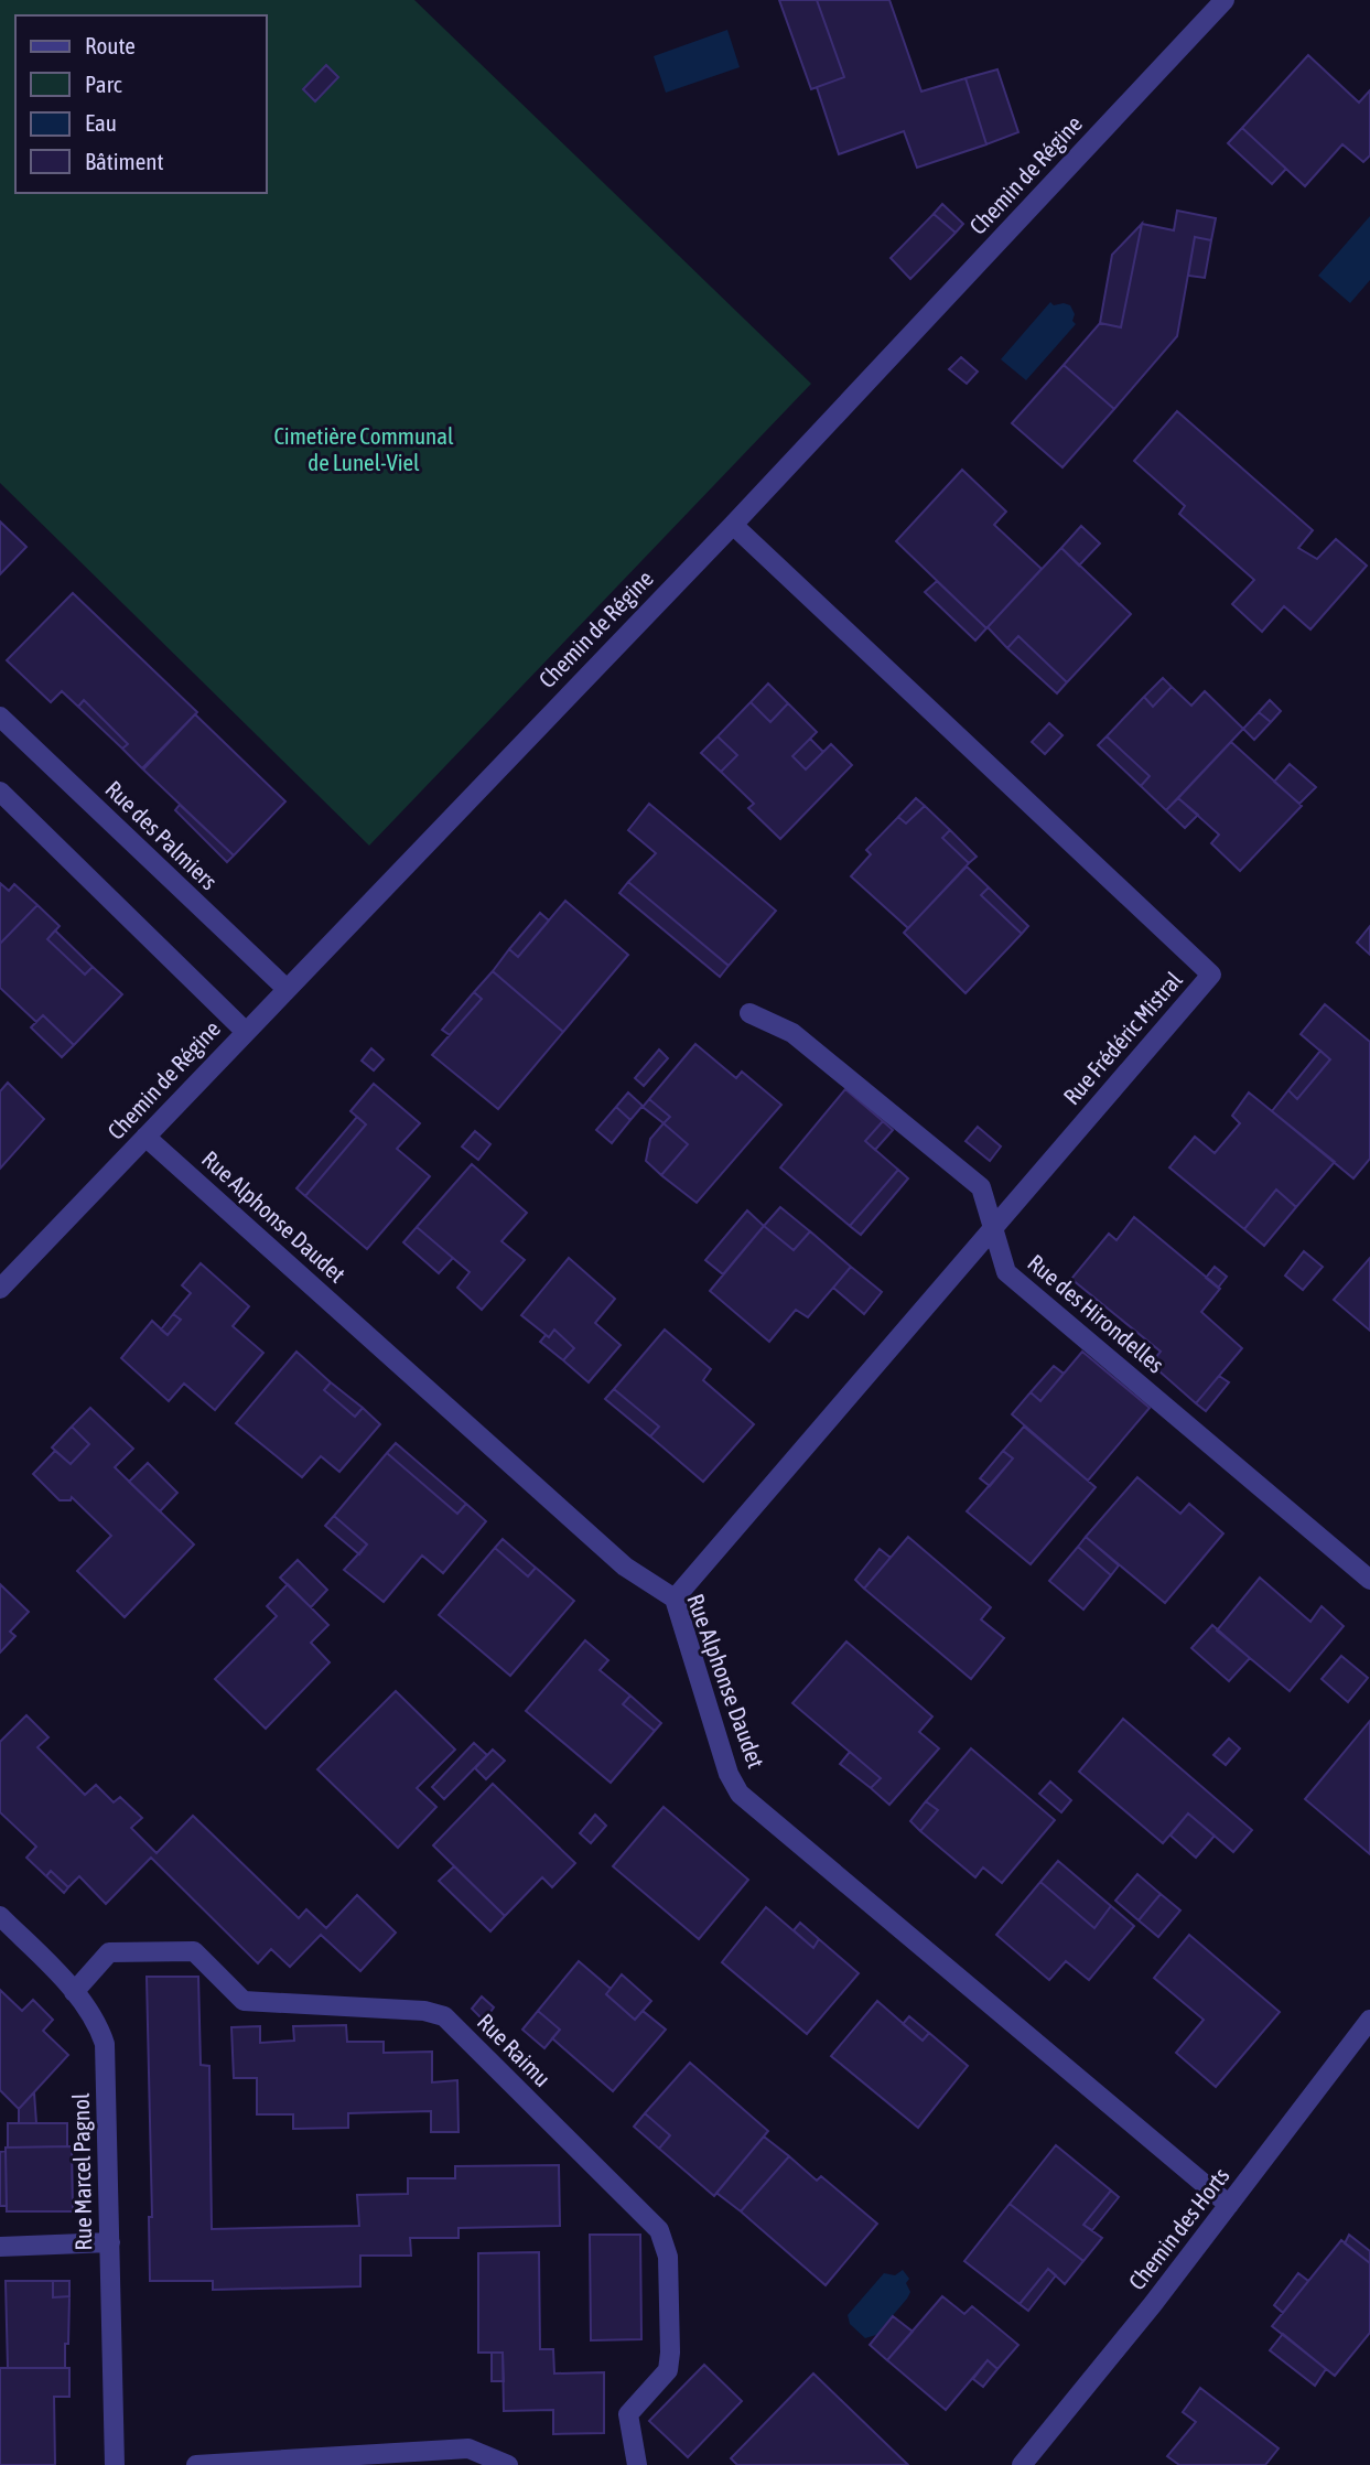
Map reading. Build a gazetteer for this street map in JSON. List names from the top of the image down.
{
  "streets": {
    "street": [
      "Chemin de Régine",
      "Rue des Palmiers",
      "Rue Frédéric Mistral",
      "Rue Alphonse Daudet",
      "Rue des Hirondelles",
      "Rue Raimu",
      "Rue Marcel Pagnol",
      "Chemin des Horts"
    ]
  },
  "crossings": [
    ["Chemin de Régine", "Rue des Palmiers"],
    ["Chemin de Régine", "Rue Frédéric Mistral"],
    ["Chemin de Régine", "Rue Alphonse Daudet"],
    ["Rue Frédéric Mistral", "Rue Alphonse Daudet"],
    ["Rue Frédéric Mistral", "Rue des Hirondelles"],
    ["Rue Alphonse Daudet", "Chemin des Horts"],
    ["Rue Raimu", "Rue Marcel Pagnol"]
  ],
  "parks": ["Cimetière Communal de Lunel-Viel"],
  "legend": [
    "Route",
    "Parc",
    "Eau",
    "Bâtiment"
  ]
}
